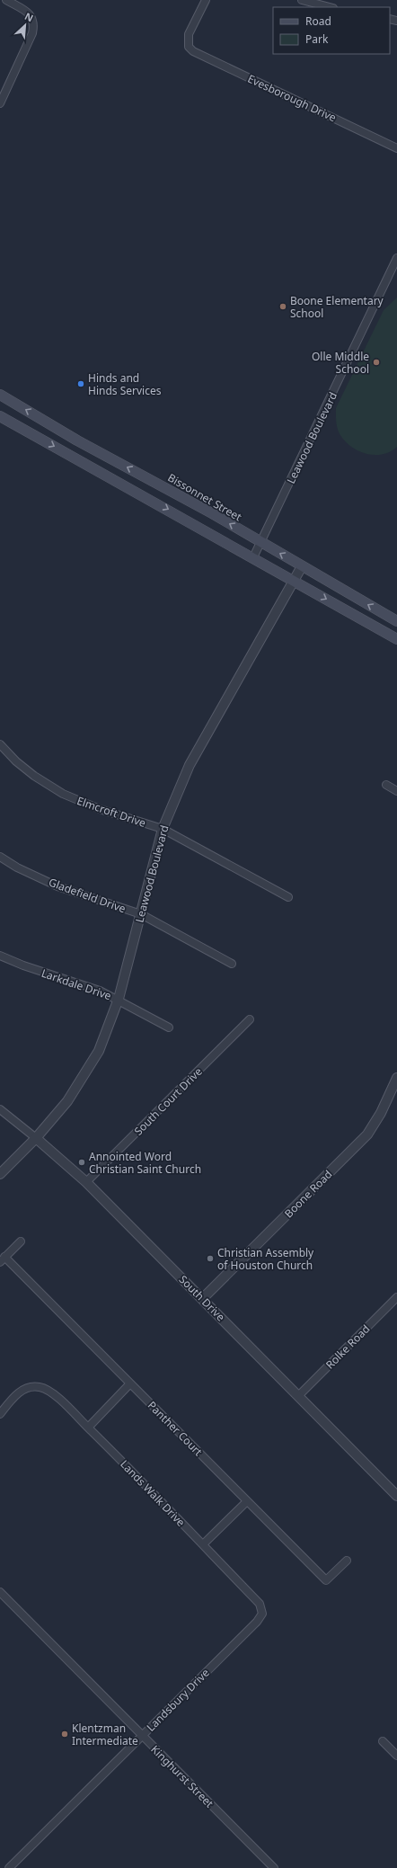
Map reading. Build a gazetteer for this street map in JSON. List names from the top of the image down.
{
  "streets": {
    "main road": ["Bissonnet Street"],
    "street": [
      "Evesborough Drive",
      "Leawood Boulevard",
      "Elmcroft Drive",
      "Gladefield Drive",
      "Larkdale Drive",
      "South Court Drive",
      "Boone Road",
      "South Drive",
      "Rolke Road",
      "Panther Court",
      "Lands Walk Drive",
      "Landsbury Drive",
      "Kinghurst Street"
    ]
  },
  "crossings": [
    ["Leawood Boulevard", "Bissonnet Street"],
    ["Leawood Boulevard", "Elmcroft Drive"],
    ["Leawood Boulevard", "Gladefield Drive"],
    ["Leawood Boulevard", "Larkdale Drive"],
    ["Leawood Boulevard", "South Drive"],
    ["South Court Drive", "South Drive"],
    ["Boone Road", "South Drive"],
    ["South Drive", "Rolke Road"],
    ["Lands Walk Drive", "Landsbury Drive"],
    ["Landsbury Drive", "Kinghurst Street"]
  ],
  "places": [
    "Boone Elementary School",
    "Olle Middle School",
    "Hinds and Hinds Services",
    "Annointed Word Christian Saint Church",
    "Christian Assembly of Houston Church",
    "Klentzman Intermediate"
  ],
  "legend": ["Road", "Park"],
  "north": "top right"
}
